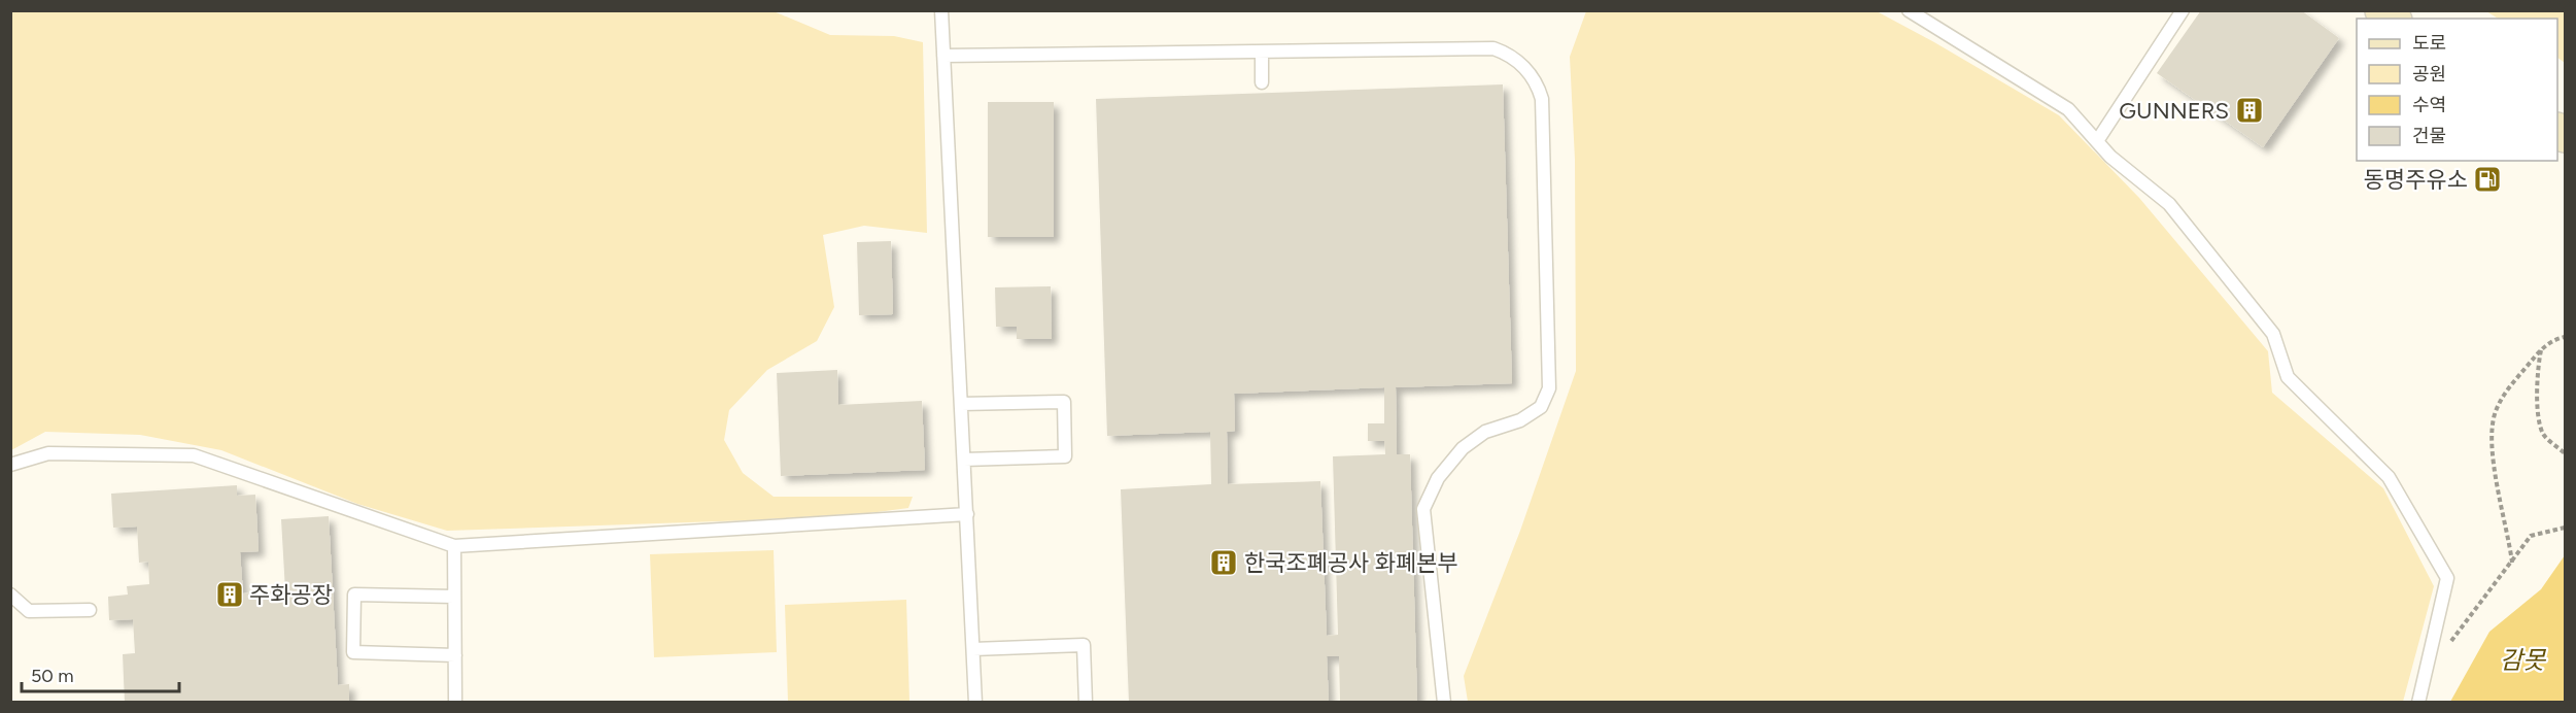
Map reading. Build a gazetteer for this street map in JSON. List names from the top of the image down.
{
  "water": ["감못"],
  "places": {
    "building": ["GUNNERS", "한국조폐공사 화폐본부", "주화공장"],
    "fuel station": ["동명주유소"]
  },
  "legend": [
    "도로",
    "공원",
    "수역",
    "건물"
  ],
  "scale_bar": "50 m"
}
